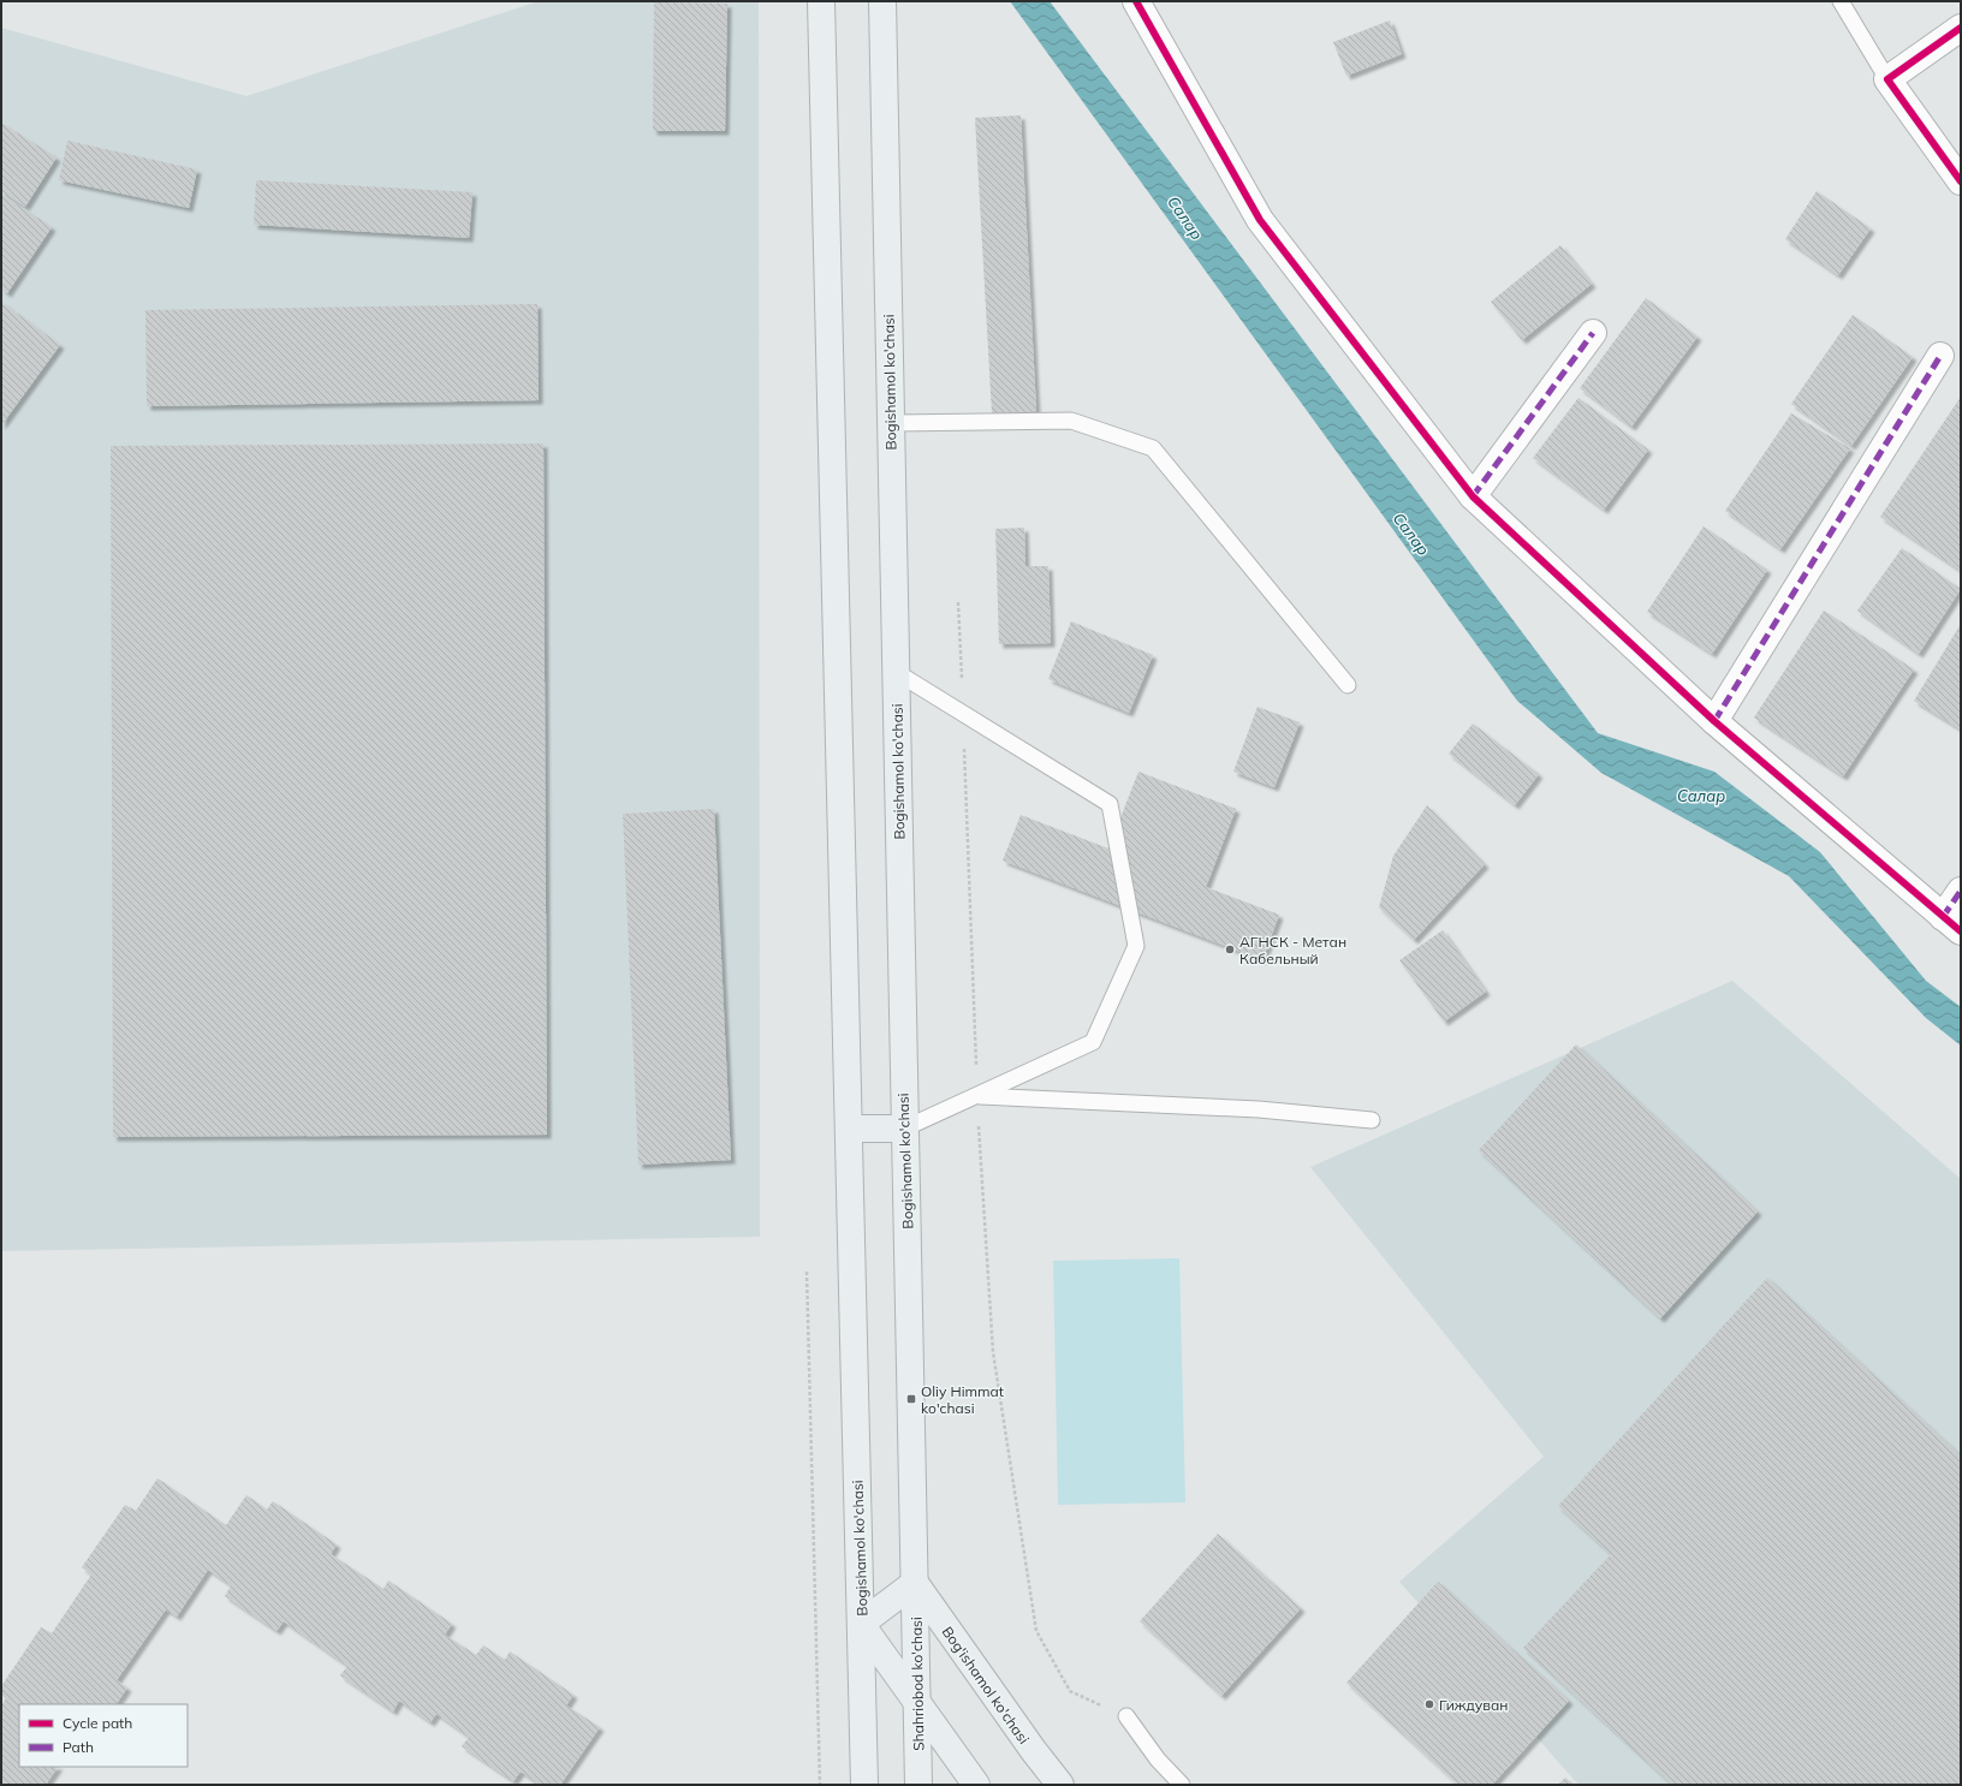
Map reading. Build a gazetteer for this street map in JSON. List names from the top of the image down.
{
  "streets": {
    "main road": ["Bogishamol ko'chasi", "Shahriobod ko'chasi", "Bog'ishamol ko'chasi"]
  },
  "crossings": [
    ["Bogishamol ko'chasi", "Shahriobod ko'chasi"],
    ["Bogishamol ko'chasi", "Bog'ishamol ko'chasi"],
    ["Shahriobod ko'chasi", "Bog'ishamol ko'chasi"]
  ],
  "water": ["Салар"],
  "places": {
    "other": ["АГНСК - Метан Кабельный", "Гиждуван"],
    "transit": ["Oliy Himmat ko'chasi"]
  },
  "legend": ["Cycle path", "Path"]
}
